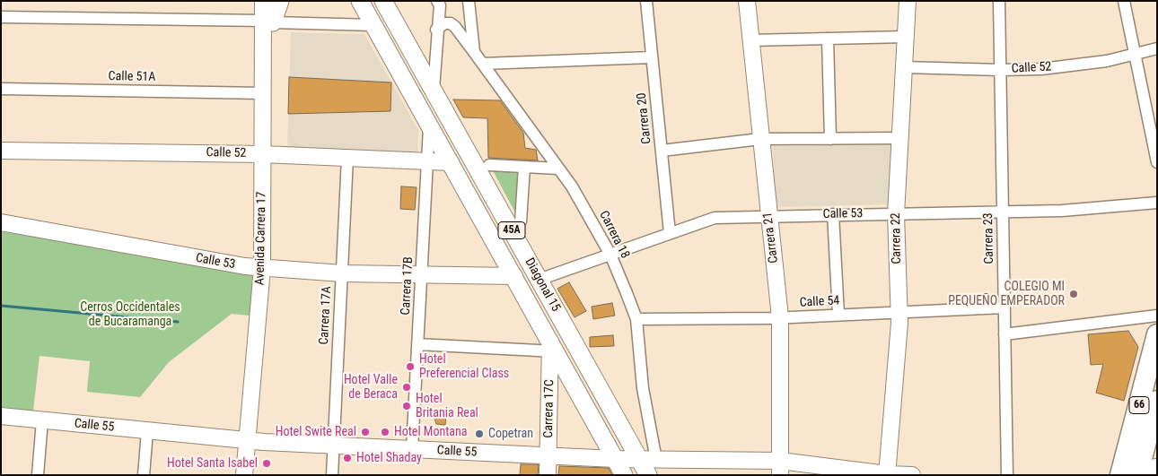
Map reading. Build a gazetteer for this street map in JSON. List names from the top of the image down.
{
  "streets": {
    "highway": ["66"],
    "main road": ["45A", "Diagonal 15"],
    "street": [
      "Calle 52",
      "Calle 51A",
      "Carrera 20",
      "Calle 53",
      "Carrera 18",
      "Carrera 21",
      "Avenida Carrera 17",
      "Carrera 22",
      "Carrera 23",
      "Carrera 17B",
      "Calle 54",
      "Carrera 17A",
      "Carrera 17C",
      "Calle 55"
    ]
  },
  "crossings": [
    ["Calle 52", "Avenida Carrera 17"],
    ["Calle 52", "Carrera 22"],
    ["Calle 52", "Carrera 23"],
    ["Calle 52", "Diagonal 15"],
    ["Calle 52", "Carrera 17B"],
    ["Calle 52", "Carrera 17A"],
    ["Calle 51A", "Avenida Carrera 17"],
    ["Carrera 20", "Calle 53"],
    ["Calle 53", "Carrera 18"],
    ["Calle 53", "Carrera 21"],
    ["Calle 53", "Avenida Carrera 17"],
    ["Calle 53", "Carrera 22"],
    ["Calle 53", "Carrera 23"],
    ["Calle 53", "Diagonal 15"],
    ["Calle 53", "Carrera 17B"],
    ["Calle 53", "Carrera 17A"],
    ["Carrera 18", "Calle 54"],
    ["Carrera 18", "Calle 55"],
    ["Carrera 21", "Calle 54"],
    ["Carrera 21", "Calle 55"],
    ["Avenida Carrera 17", "Calle 55"],
    ["Carrera 22", "Calle 54"],
    ["Carrera 22", "Calle 55"],
    ["Carrera 23", "Calle 54"],
    ["Diagonal 15", "Carrera 17B"],
    ["Diagonal 15", "Carrera 17C"],
    ["Diagonal 15", "Calle 55"],
    ["Carrera 17B", "Calle 55"],
    ["Carrera 17A", "Calle 55"],
    ["Carrera 17C", "Calle 55"]
  ],
  "parks": ["Cerros Occidentales de Bucaramanga"],
  "places": [
    "COLEGIO MI PEQUEÑO EMPERADOR",
    "Hotel Preferencial Class",
    "Hotel Valle de Beraca",
    "Hotel Britania Real",
    "Hotel Swite Real",
    "Hotel Montana",
    "Copetran",
    "Hotel Shaday",
    "Hotel Santa Isabel"
  ]
}
